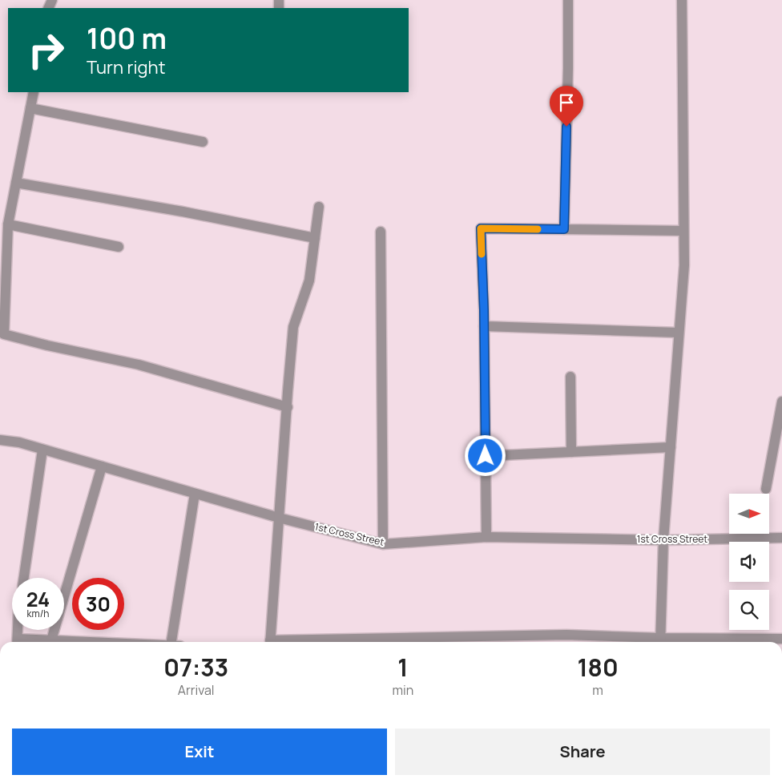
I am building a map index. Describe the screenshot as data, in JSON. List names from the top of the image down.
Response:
{
  "streets": {
    "street": ["1st Cross Street"]
  },
  "north": "right",
  "page": {
    "turn": ["100 m", "Turn right"],
    "speed": "24 km/h",
    "limit": "30",
    "eta": [
      "07:33",
      "Arrival",
      "1",
      "min",
      "180",
      "m"
    ],
    "buttons": ["Exit", "Share"]
  }
}
